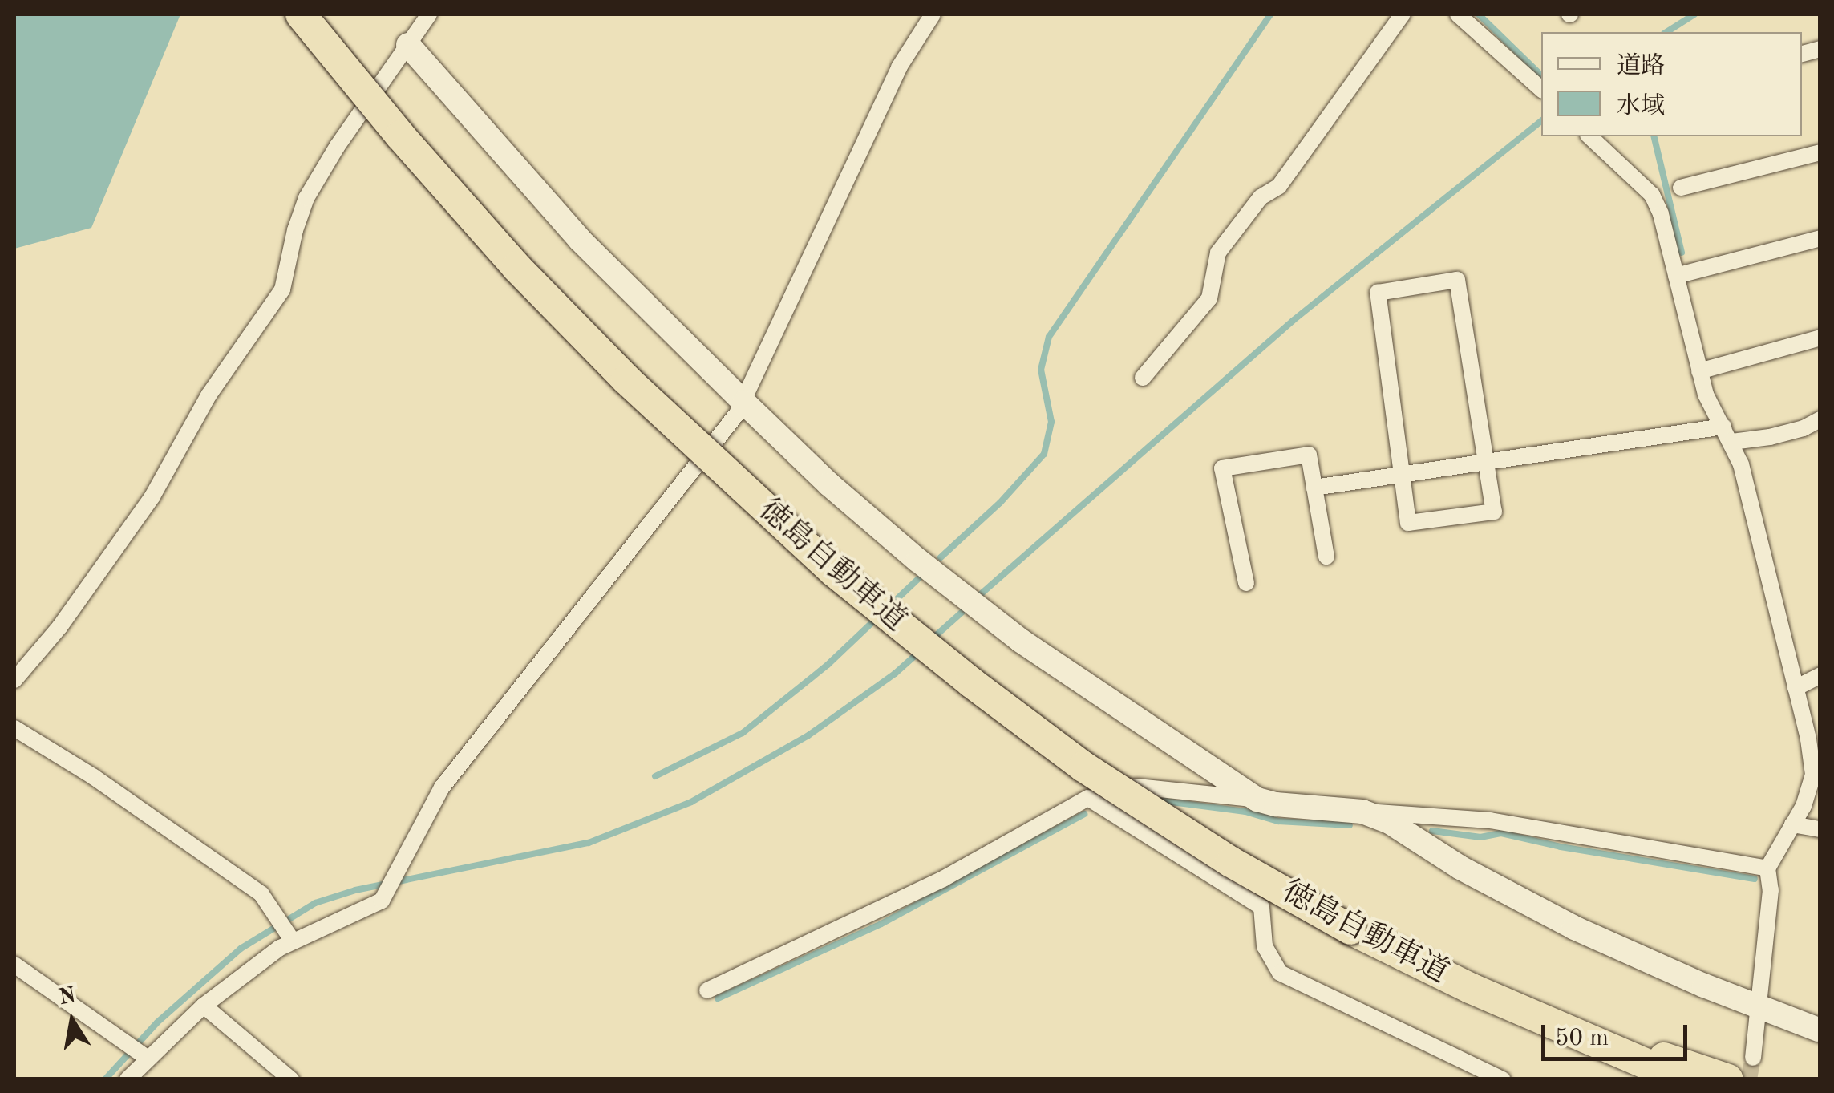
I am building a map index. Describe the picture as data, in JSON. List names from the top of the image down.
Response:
{
  "streets": {
    "highway": ["徳島自動車道"]
  },
  "legend": ["道路", "水域"],
  "scale_bar": "50 m",
  "north": "top"
}
